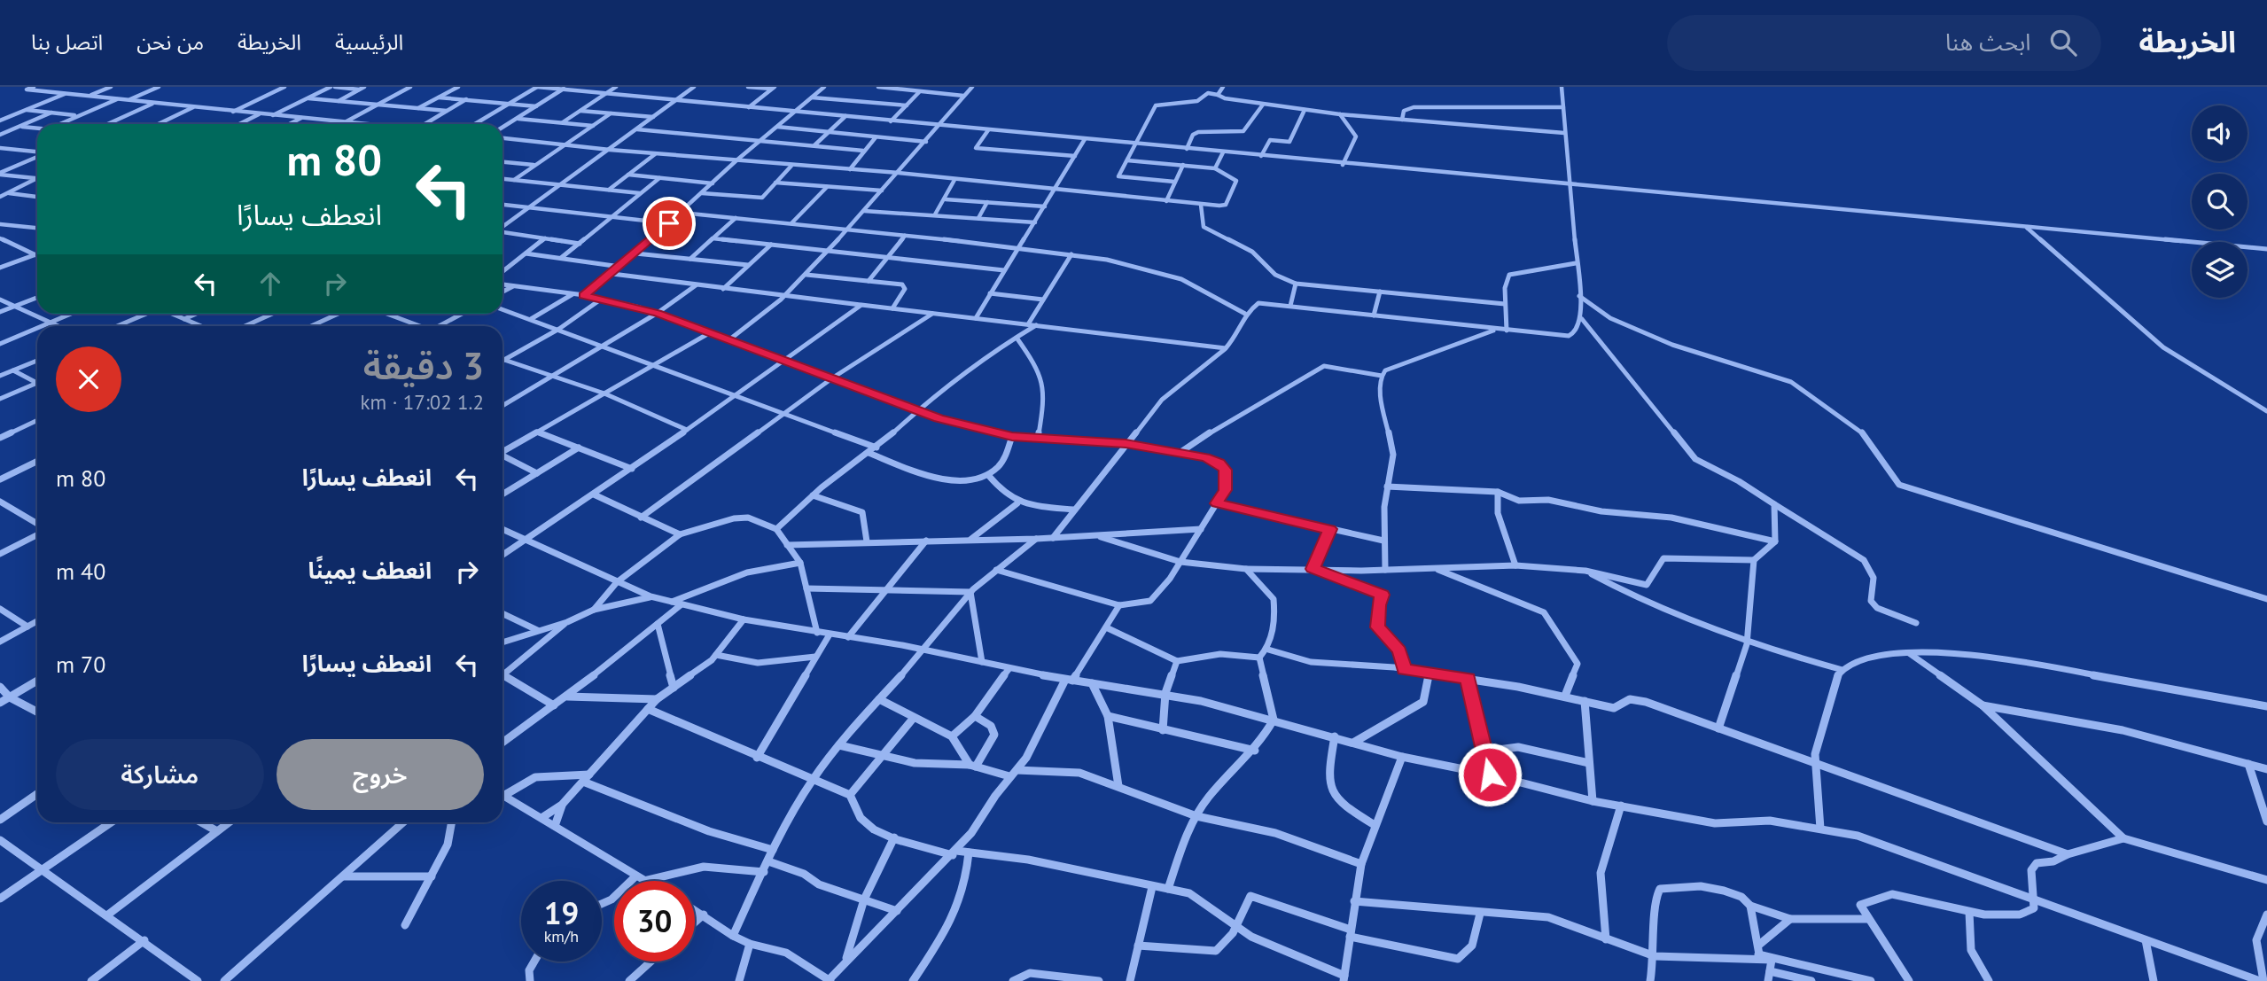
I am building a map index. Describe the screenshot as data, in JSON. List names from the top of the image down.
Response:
{
  "page": {
    "header": "الخريطة",
    "search": "ابحث هنا",
    "nav": [
      "الرئيسية",
      "الخريطة",
      "من نحن",
      "اتصل بنا"
    ],
    "turn": ["80 m", "انعطف يسارًا"],
    "heading": ["3 دقيقة", "1.2 km · 17:02"],
    "list": [
      {
        "name": "انعطف يسارًا",
        "value": "80 m"
      },
      {
        "name": "انعطف يمينًا",
        "value": "40 m"
      },
      {
        "name": "انعطف يسارًا",
        "value": "70 m"
      }
    ],
    "buttons": ["خروج", "مشاركة"],
    "speed": "19 km/h",
    "limit": "30"
  }
}
